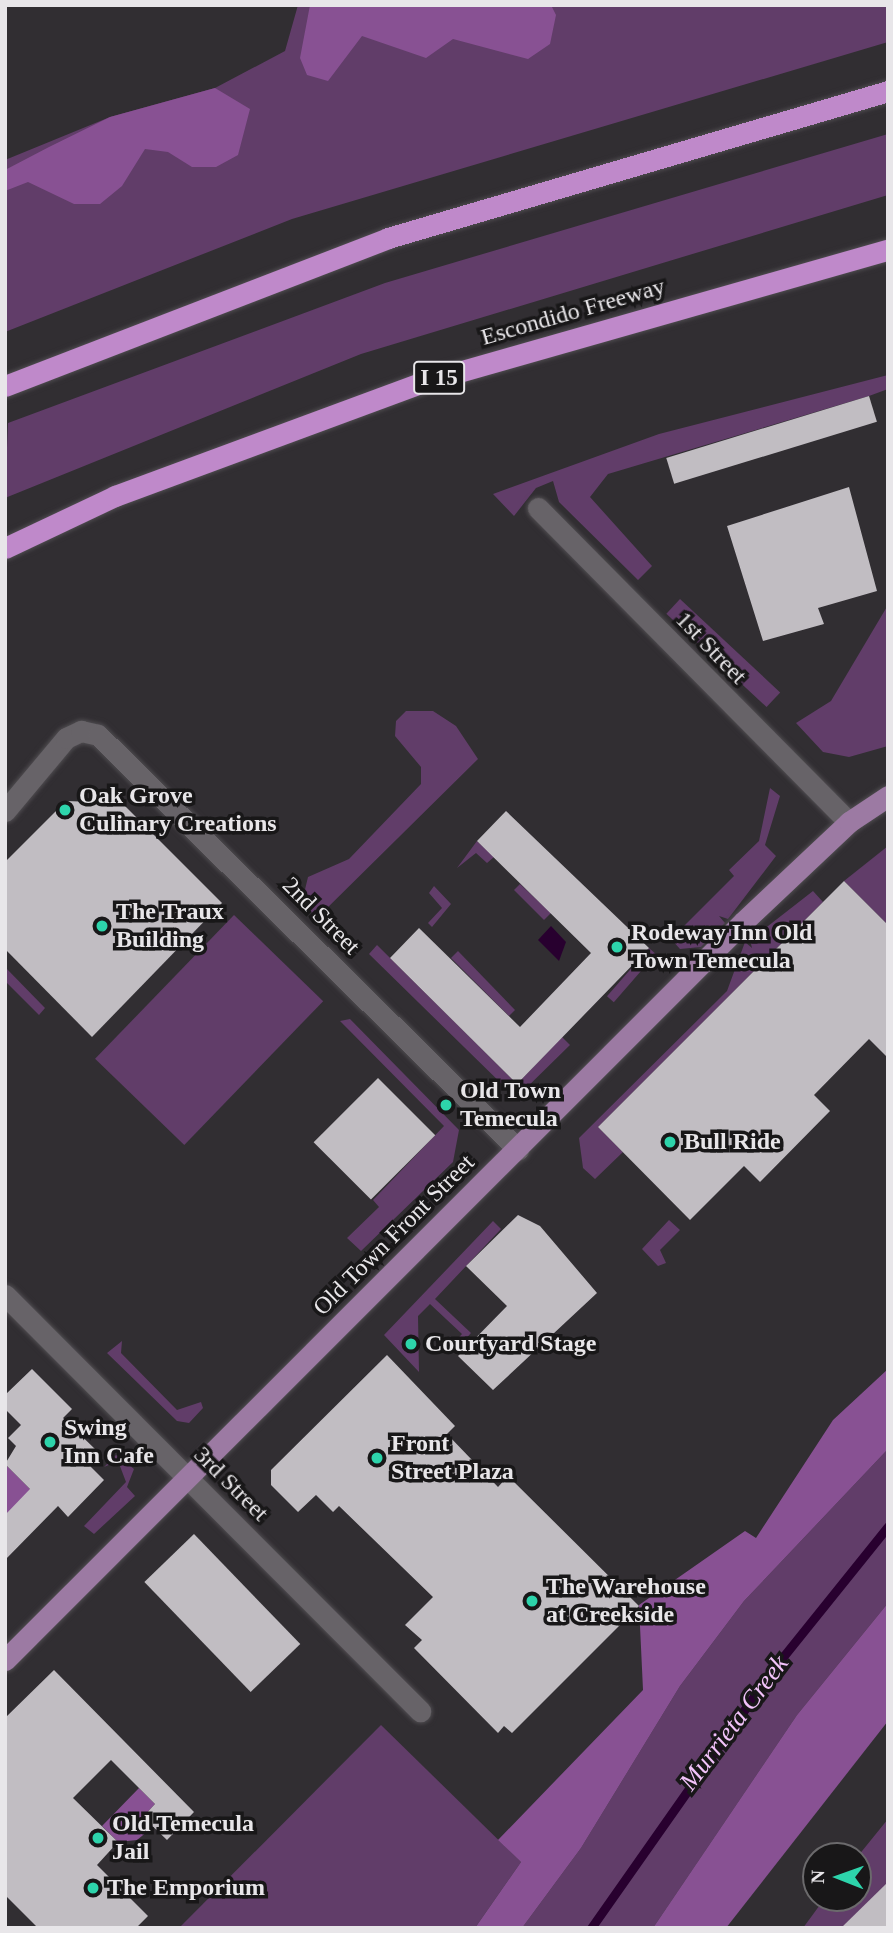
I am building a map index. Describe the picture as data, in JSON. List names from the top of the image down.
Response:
{
  "streets": {
    "highway": ["Escondido Freeway", "I 15"],
    "main road": ["Old Town Front Street"],
    "street": ["1st Street", "2nd Street", "3rd Street"]
  },
  "crossings": [
    ["1st Street", "Old Town Front Street"],
    ["2nd Street", "Old Town Front Street"],
    ["Old Town Front Street", "3rd Street"]
  ],
  "water": ["Murrieta Creek"],
  "places": [
    "Oak Grove Culinary Creations",
    "The Traux Building",
    "Rodeway Inn Old Town Temecula",
    "Old Town Temecula",
    "Bull Ride",
    "Courtyard Stage",
    "Swing Inn Cafe",
    "Front Street Plaza",
    "The Warehouse at Creekside",
    "Old Temecula Jail",
    "The Emporium"
  ],
  "north": "left"
}
